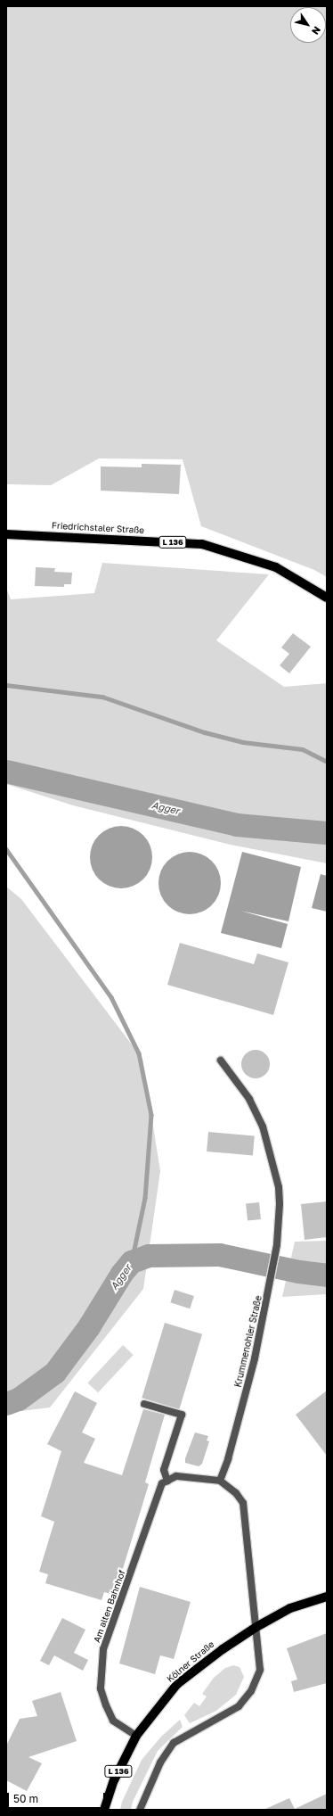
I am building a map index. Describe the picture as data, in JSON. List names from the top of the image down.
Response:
{
  "streets": {
    "main road": ["Friedrichstaler Straße", "L 136", "Kölner Straße"],
    "street": ["Krummenohler Straße", "Am alten Bahnhof"]
  },
  "crossings": [
    ["Am alten Bahnhof", "Kölner Straße"]
  ],
  "water": ["Agger"],
  "scale_bar": "50 m",
  "north": "bottom right"
}
